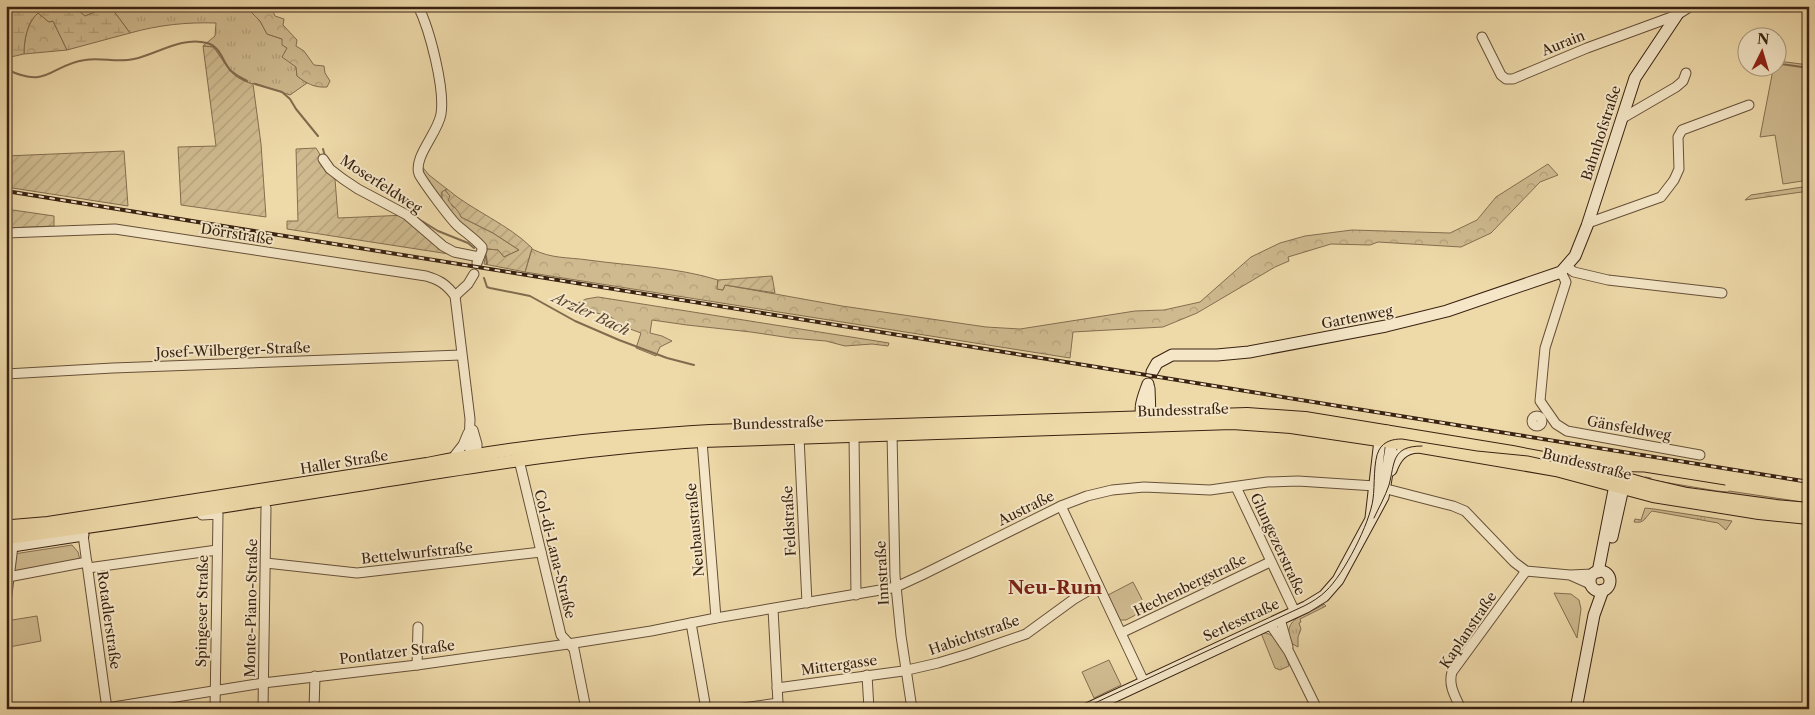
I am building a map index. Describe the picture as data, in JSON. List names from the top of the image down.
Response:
{
  "streets": {
    "main road": ["Bundesstraße", "Haller Straße"],
    "street": [
      "Aurain",
      "Bahnhofstraße",
      "Moserfeldweg",
      "Dörrstraße",
      "Gartenweg",
      "Josef-Wilberger-Straße",
      "Gänsfeldweg",
      "Austraße",
      "Feldstraße",
      "Neubaustraße",
      "Glungezerstraße",
      "Bettelwurfstraße",
      "Col-di-Lana-Straße",
      "Innstraße",
      "Hechenbergstraße",
      "Monte-Piano-Straße",
      "Spingeser Straße",
      "Rotadlerstraße",
      "Serlesstraße",
      "Kaplanstraße",
      "Habichtstraße",
      "Pontlatzer Straße",
      "Mittergasse"
    ]
  },
  "crossings": [
    ["Aurain", "Bahnhofstraße"],
    ["Bahnhofstraße", "Gartenweg"],
    ["Bahnhofstraße", "Gänsfeldweg"],
    ["Bundesstraße", "Haller Straße"],
    ["Bundesstraße", "Feldstraße"],
    ["Bundesstraße", "Neubaustraße"],
    ["Bundesstraße", "Innstraße"],
    ["Bundesstraße", "Serlesstraße"],
    ["Haller Straße", "Col-di-Lana-Straße"],
    ["Haller Straße", "Spingeser Straße"],
    ["Austraße", "Feldstraße"],
    ["Austraße", "Neubaustraße"],
    ["Austraße", "Glungezerstraße"],
    ["Austraße", "Innstraße"],
    ["Austraße", "Serlesstraße"],
    ["Austraße", "Pontlatzer Straße"],
    ["Glungezerstraße", "Hechenbergstraße"],
    ["Glungezerstraße", "Serlesstraße"],
    ["Bettelwurfstraße", "Col-di-Lana-Straße"],
    ["Bettelwurfstraße", "Monte-Piano-Straße"],
    ["Col-di-Lana-Straße", "Pontlatzer Straße"],
    ["Innstraße", "Habichtstraße"],
    ["Innstraße", "Mittergasse"],
    ["Monte-Piano-Straße", "Pontlatzer Straße"],
    ["Spingeser Straße", "Pontlatzer Straße"],
    ["Rotadlerstraße", "Pontlatzer Straße"],
    ["Habichtstraße", "Mittergasse"]
  ],
  "districts": ["Neu-Rum"],
  "water": ["Arzler Bach"],
  "north": "top"
}
